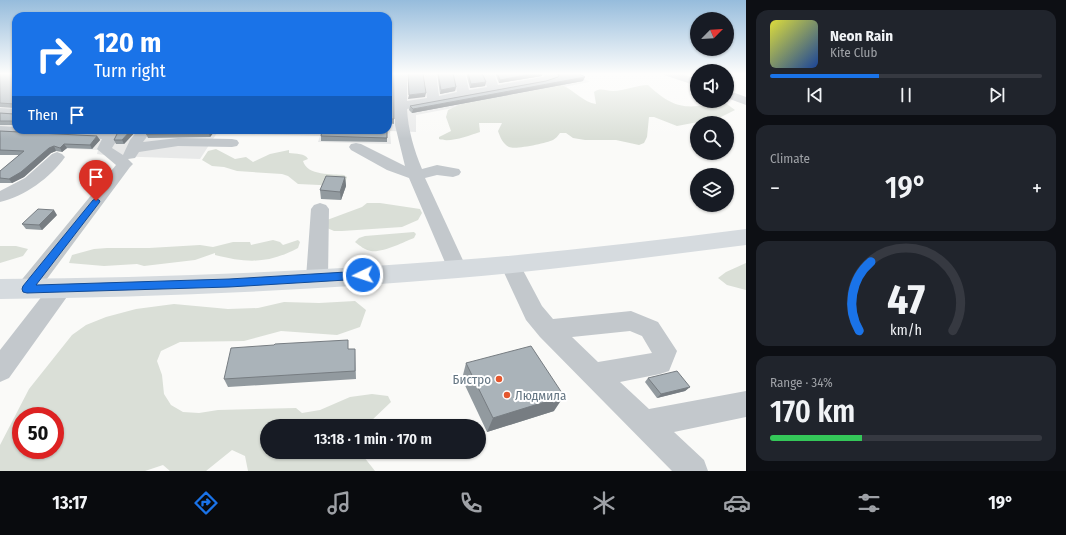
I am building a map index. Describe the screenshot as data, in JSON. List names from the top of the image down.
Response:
{
  "places": ["Бистро", "Людмила"],
  "north": "top right",
  "page": {
    "turn": ["120 m", "Turn right"],
    "song": ["Neon Rain", "Kite Club"],
    "then": "Then",
    "tile": [
      "Climate",
      ["Range · 34%", "170 km"]
    ],
    "heat": ["−", "19°", "+"],
    "limit": "50",
    "trip": "13:18 · 1 min · 170 m",
    "tabs": ["13:17", "19°"],
    "gauge": ["47", "km/h"]
  }
}
